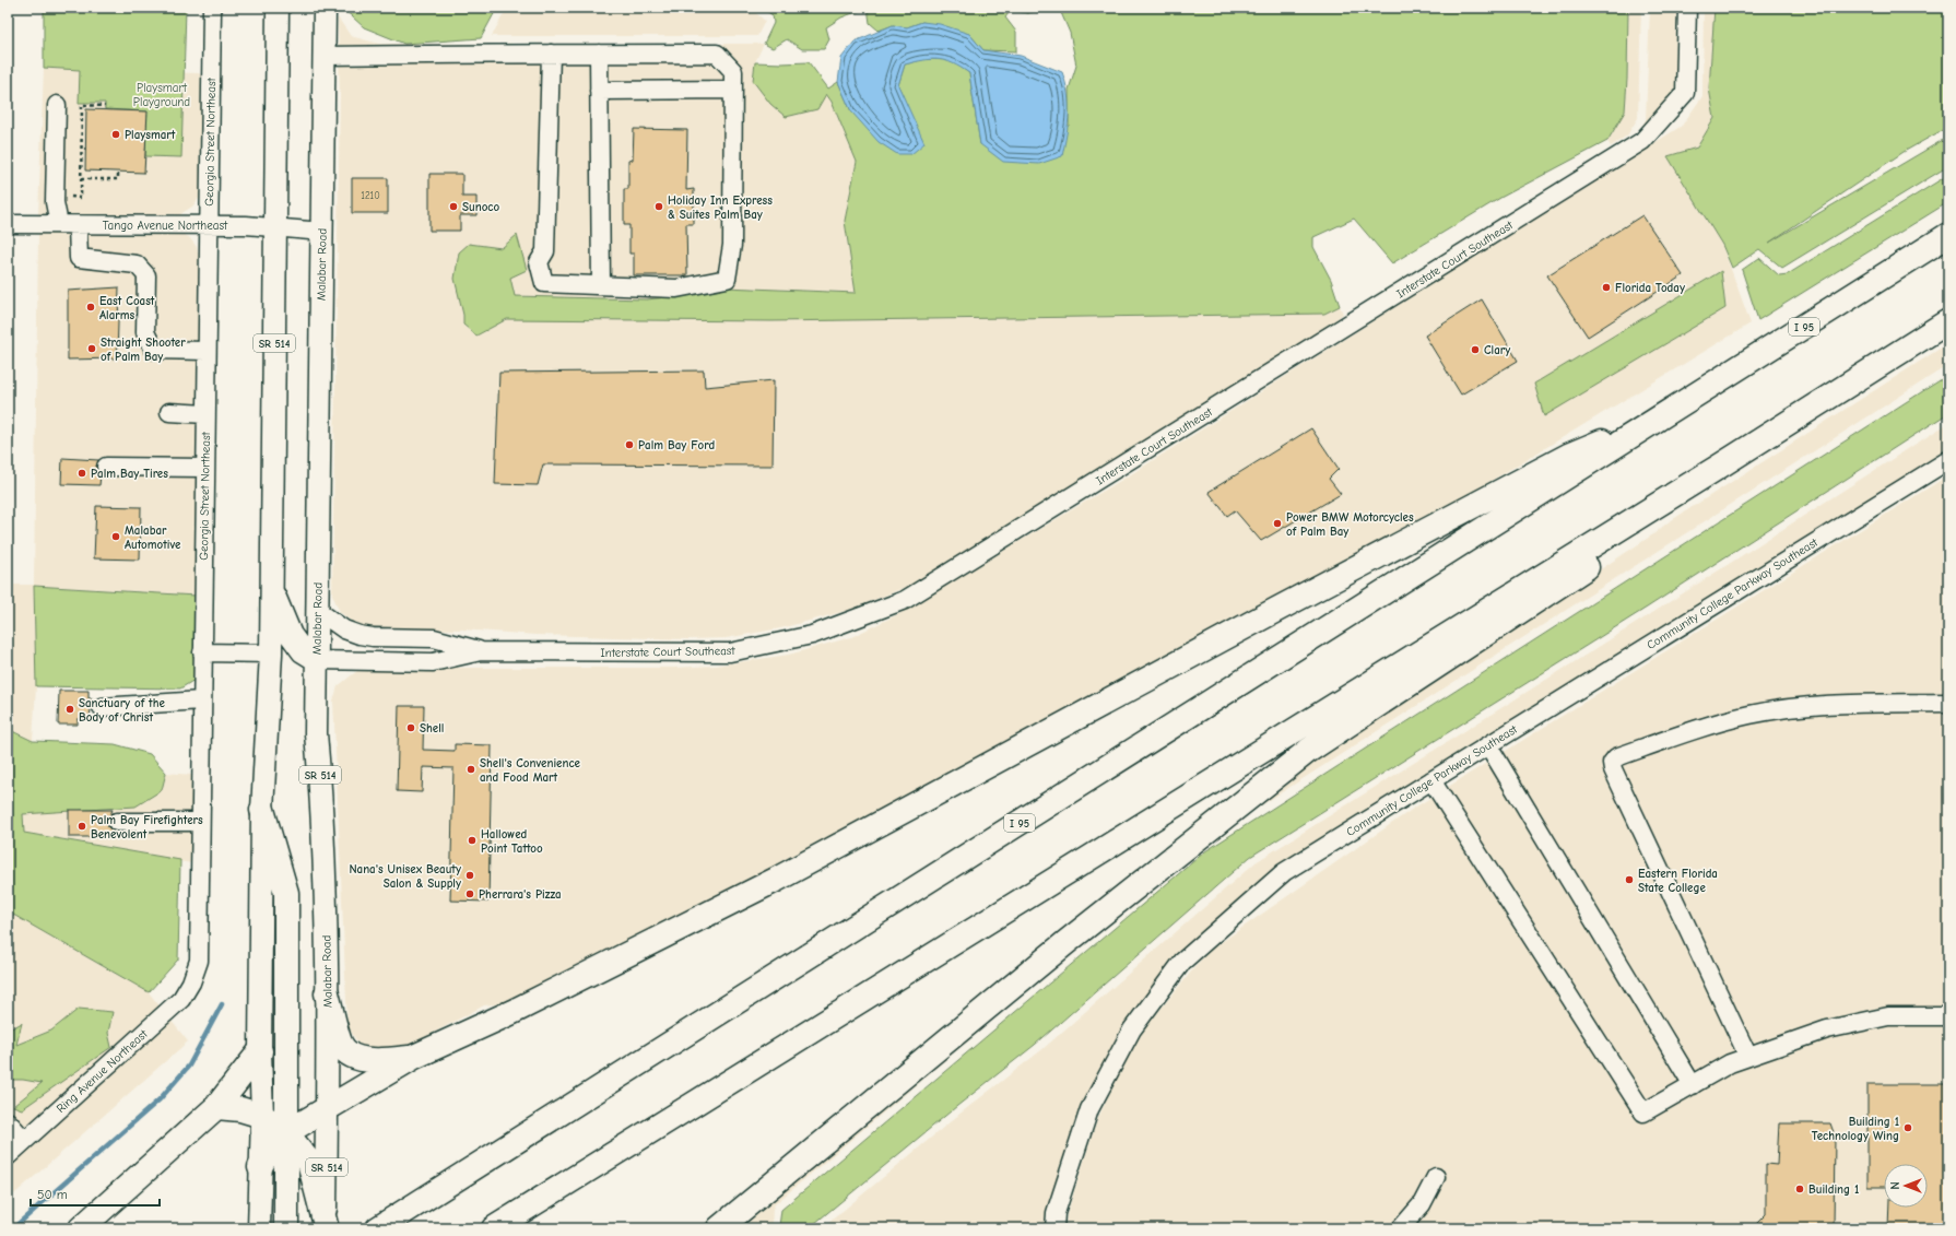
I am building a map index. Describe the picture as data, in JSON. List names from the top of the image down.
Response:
{
  "streets": {
    "highway": ["I 95"],
    "main road": ["Malabar Road", "SR 514"],
    "street": [
      "Georgia Street Northeast",
      "Tango Avenue Northeast",
      "Interstate Court Southeast",
      "Community College Parkway Southeast",
      "Ring Avenue Northeast"
    ]
  },
  "crossings": [
    ["Georgia Street Northeast", "Tango Avenue Northeast"],
    ["Georgia Street Northeast", "Ring Avenue Northeast"],
    ["Tango Avenue Northeast", "Malabar Road"],
    ["Tango Avenue Northeast", "SR 514"],
    ["Interstate Court Southeast", "Malabar Road"]
  ],
  "parks": ["Playsmart Playground"],
  "places": [
    "Playsmart",
    "Sunoco",
    "Holiday Inn Express & Suites Palm Bay",
    "Florida Today",
    "East Coast Alarms",
    "Straight Shooter of Palm Bay",
    "Clary",
    "Palm Bay Ford",
    "Palm Bay Tires",
    "Power BMW Motorcycles of Palm Bay",
    "Malabar Automotive",
    "Sanctuary of the Body of Christ",
    "Shell",
    "Shell's Convenience and Food Mart",
    "Palm Bay Firefighters Benevolent",
    "Hallowed Point Tattoo",
    "Nana's Unisex Beauty Salon & Supply",
    "Eastern Florida State College",
    "Pherrara's Pizza",
    "Building 1 Technology Wing",
    "Building 1"
  ],
  "house_numbers": ["1210"],
  "scale_bar": "50 m",
  "north": "left"
}
